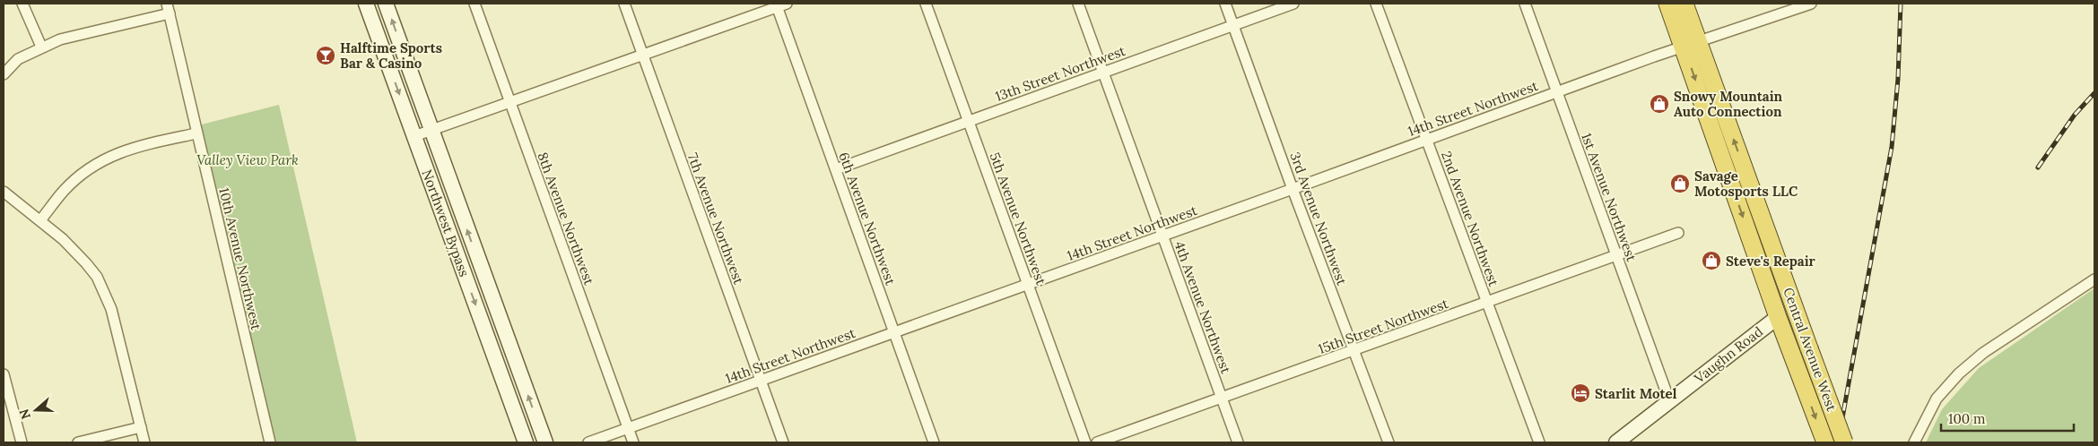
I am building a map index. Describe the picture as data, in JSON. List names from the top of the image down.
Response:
{
  "streets": {
    "highway": ["Central Avenue West"],
    "main road": ["Northwest Bypass", "Vaughn Road"],
    "street": [
      "13th Street Northwest",
      "14th Street Northwest",
      "1st Avenue Northwest",
      "8th Avenue Northwest",
      "7th Avenue Northwest",
      "6th Avenue Northwest",
      "5th Avenue Northwest",
      "3rd Avenue Northwest",
      "2nd Avenue Northwest",
      "10th Avenue Northwest",
      "4th Avenue Northwest",
      "15th Street Northwest"
    ]
  },
  "crossings": [
    ["13th Street Northwest", "6th Avenue Northwest"],
    ["13th Street Northwest", "5th Avenue Northwest"],
    ["13th Street Northwest", "3rd Avenue Northwest"],
    ["13th Street Northwest", "4th Avenue Northwest"],
    ["14th Street Northwest", "1st Avenue Northwest"],
    ["14th Street Northwest", "8th Avenue Northwest"],
    ["14th Street Northwest", "7th Avenue Northwest"],
    ["14th Street Northwest", "6th Avenue Northwest"],
    ["14th Street Northwest", "5th Avenue Northwest"],
    ["14th Street Northwest", "3rd Avenue Northwest"],
    ["14th Street Northwest", "2nd Avenue Northwest"],
    ["14th Street Northwest", "4th Avenue Northwest"],
    ["14th Street Northwest", "Central Avenue West"],
    ["1st Avenue Northwest", "15th Street Northwest"],
    ["1st Avenue Northwest", "Vaughn Road"],
    ["3rd Avenue Northwest", "15th Street Northwest"],
    ["2nd Avenue Northwest", "15th Street Northwest"],
    ["4th Avenue Northwest", "15th Street Northwest"],
    ["Central Avenue West", "Vaughn Road"]
  ],
  "parks": ["Valley View Park"],
  "places": {
    "bar": ["Halftime Sports Bar & Casino"],
    "shop": ["Snowy Mountain Auto Connection", "Savage Motosports LLC", "Steve's Repair"],
    "hotel": ["Starlit Motel"]
  },
  "scale_bar": "100 m",
  "north": "left"
}
